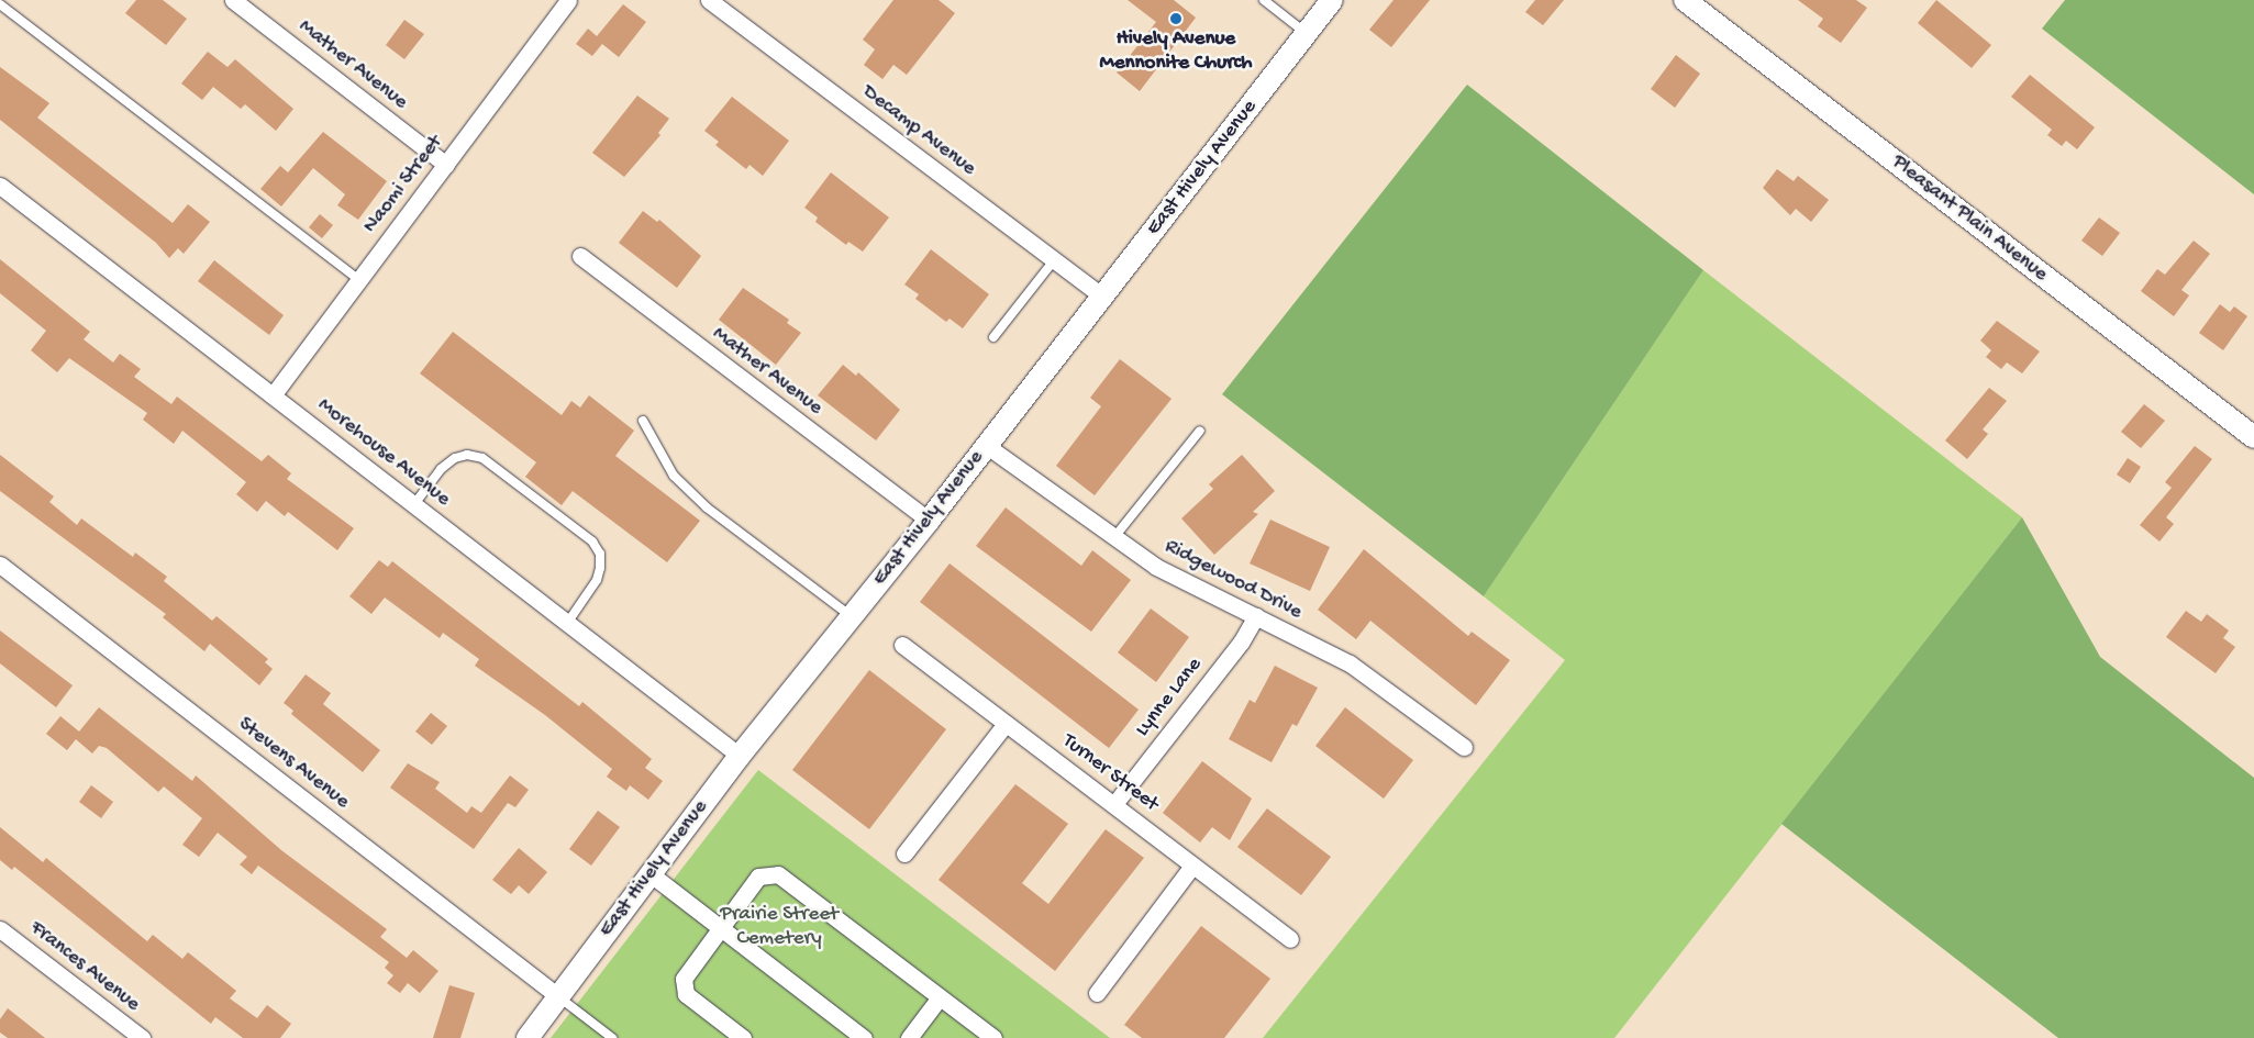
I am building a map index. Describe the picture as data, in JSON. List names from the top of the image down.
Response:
{
  "streets": {
    "street": [
      "Mather Avenue",
      "Decamp Avenue",
      "East Hively Avenue",
      "Naomi Street",
      "Pleasant Plain Avenue",
      "Morehouse Avenue",
      "Ridgewood Drive",
      "Lynne Lane",
      "Stevens Avenue",
      "Turner Street",
      "Frances Avenue"
    ]
  },
  "crossings": [
    ["Mather Avenue", "East Hively Avenue"],
    ["Mather Avenue", "Naomi Street"],
    ["Decamp Avenue", "East Hively Avenue"],
    ["East Hively Avenue", "Morehouse Avenue"],
    ["East Hively Avenue", "Ridgewood Drive"],
    ["East Hively Avenue", "Stevens Avenue"],
    ["Naomi Street", "Morehouse Avenue"],
    ["Ridgewood Drive", "Lynne Lane"],
    ["Lynne Lane", "Turner Street"]
  ],
  "parks": ["Prairie Street Cemetery"],
  "places": ["Hively Avenue Mennonite Church"]
}
